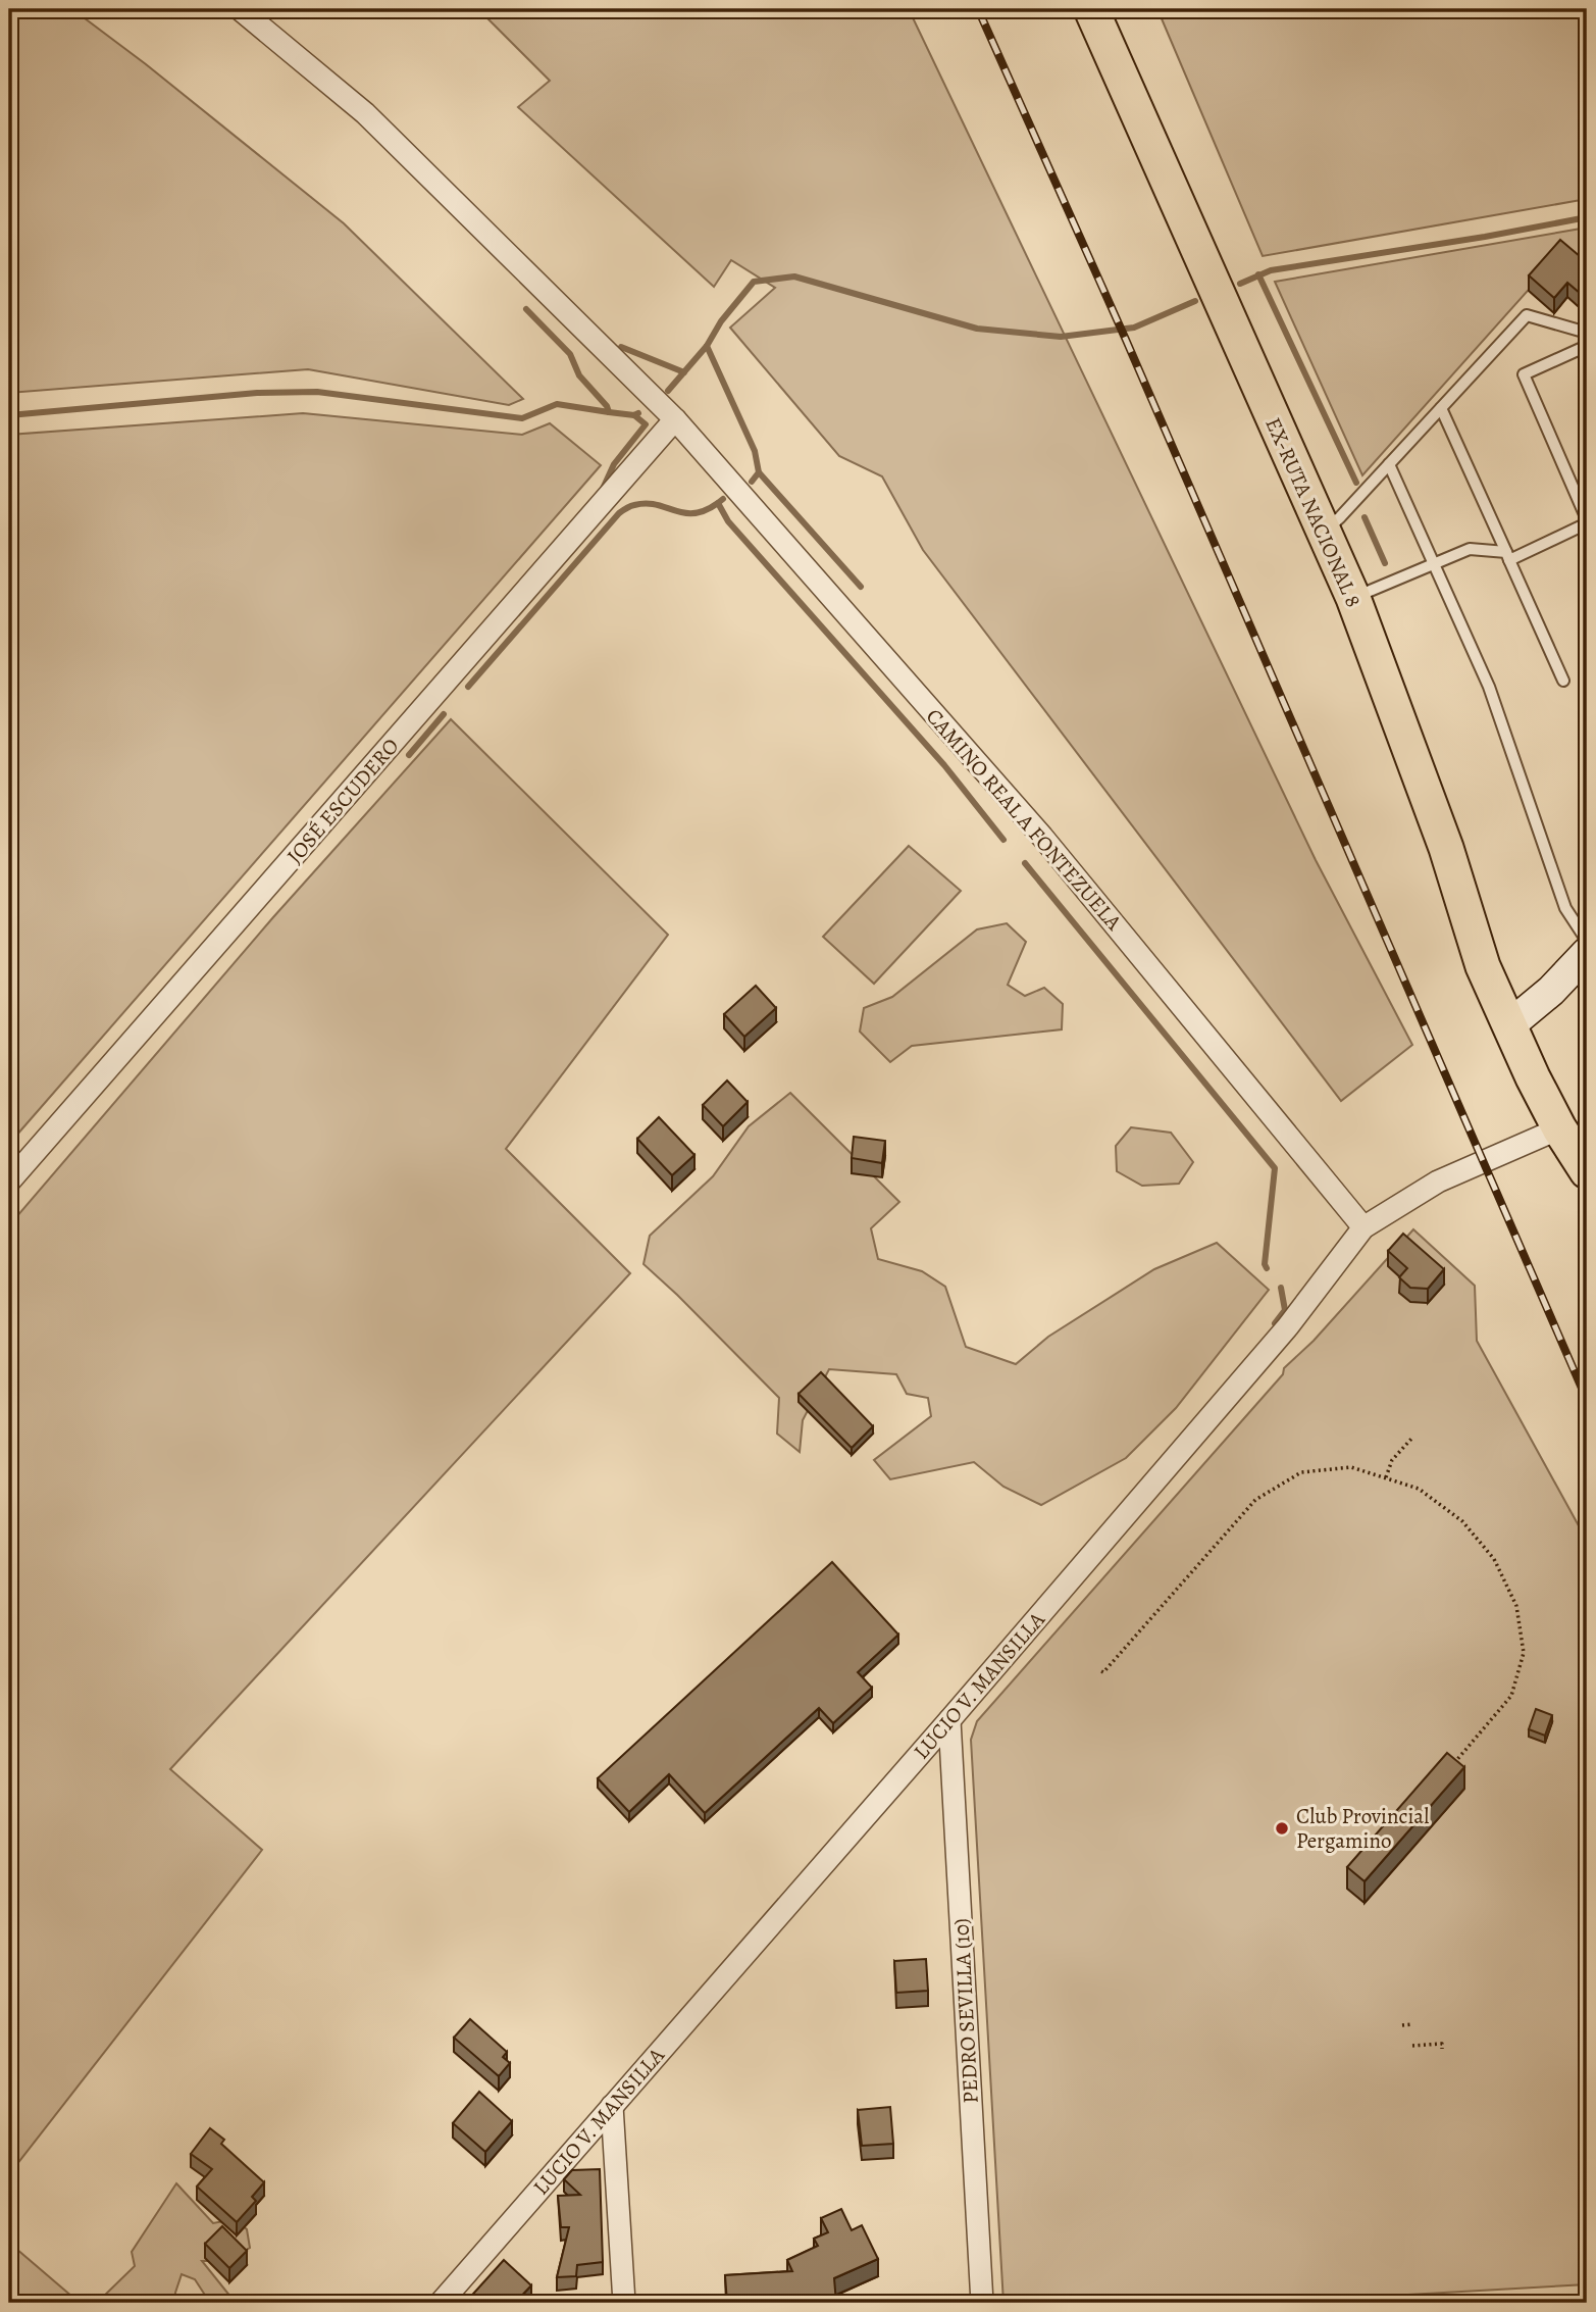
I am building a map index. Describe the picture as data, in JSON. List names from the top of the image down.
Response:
{
  "streets": {
    "main road": ["EX-RUTA NACIONAL 8"],
    "street": [
      "JOSÉ ESCUDERO",
      "CAMINO REAL A FONTEZUELA",
      "LUCIO V. MANSILLA",
      "PEDRO SEVILLA (10)"
    ]
  },
  "crossings": [
    ["EX-RUTA NACIONAL 8", "LUCIO V. MANSILLA"],
    ["JOSÉ ESCUDERO", "CAMINO REAL A FONTEZUELA"],
    ["CAMINO REAL A FONTEZUELA", "LUCIO V. MANSILLA"],
    ["LUCIO V. MANSILLA", "PEDRO SEVILLA (10)"]
  ],
  "places": ["Club Provincial Pergamino"]
}
